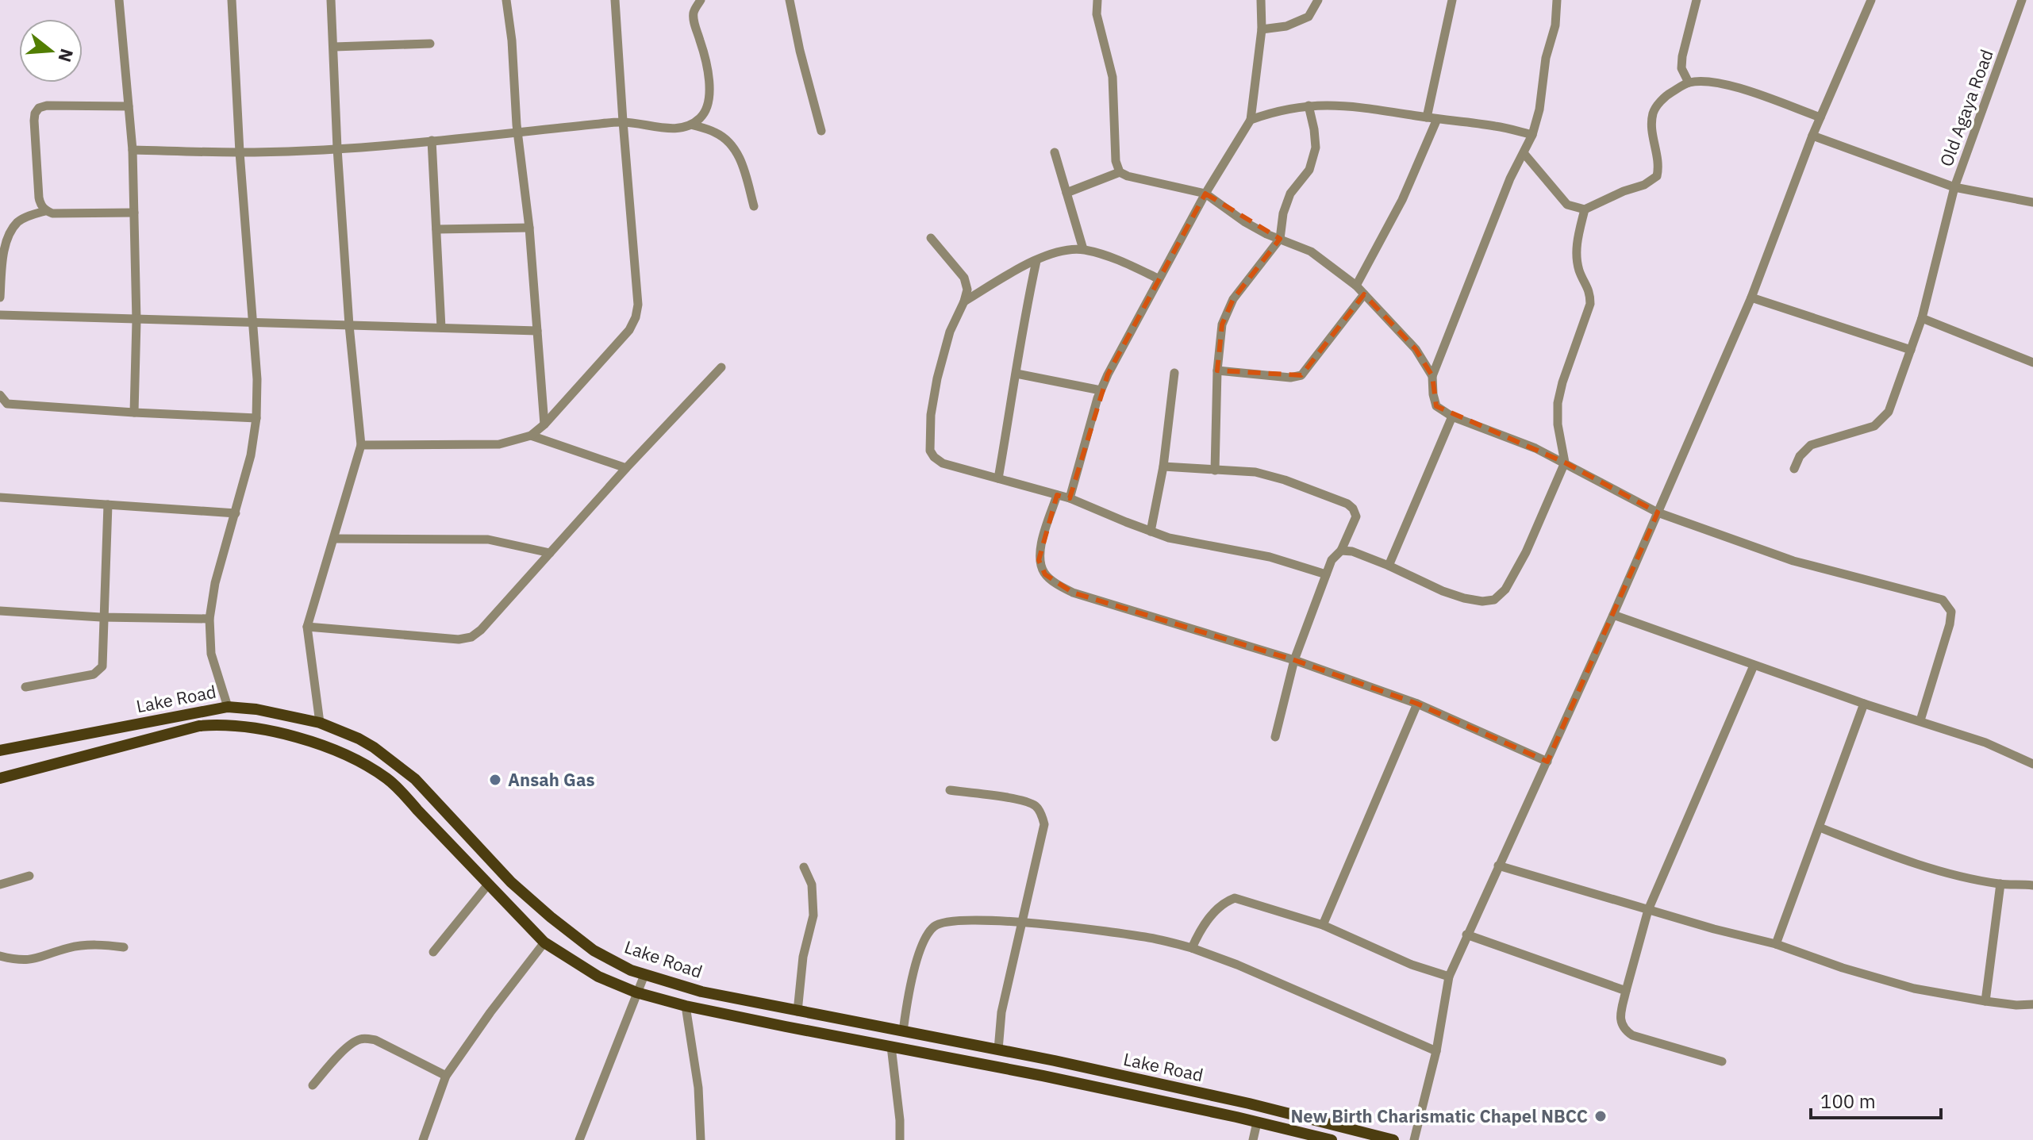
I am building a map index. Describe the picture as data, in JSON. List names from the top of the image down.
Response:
{
  "streets": {
    "main road": ["Lake Road"],
    "street": ["Old Agaya Road"]
  },
  "places": ["Ansah Gas", "New Birth Charismatic Chapel NBCC"],
  "scale_bar": "100 m",
  "north": "right"
}
